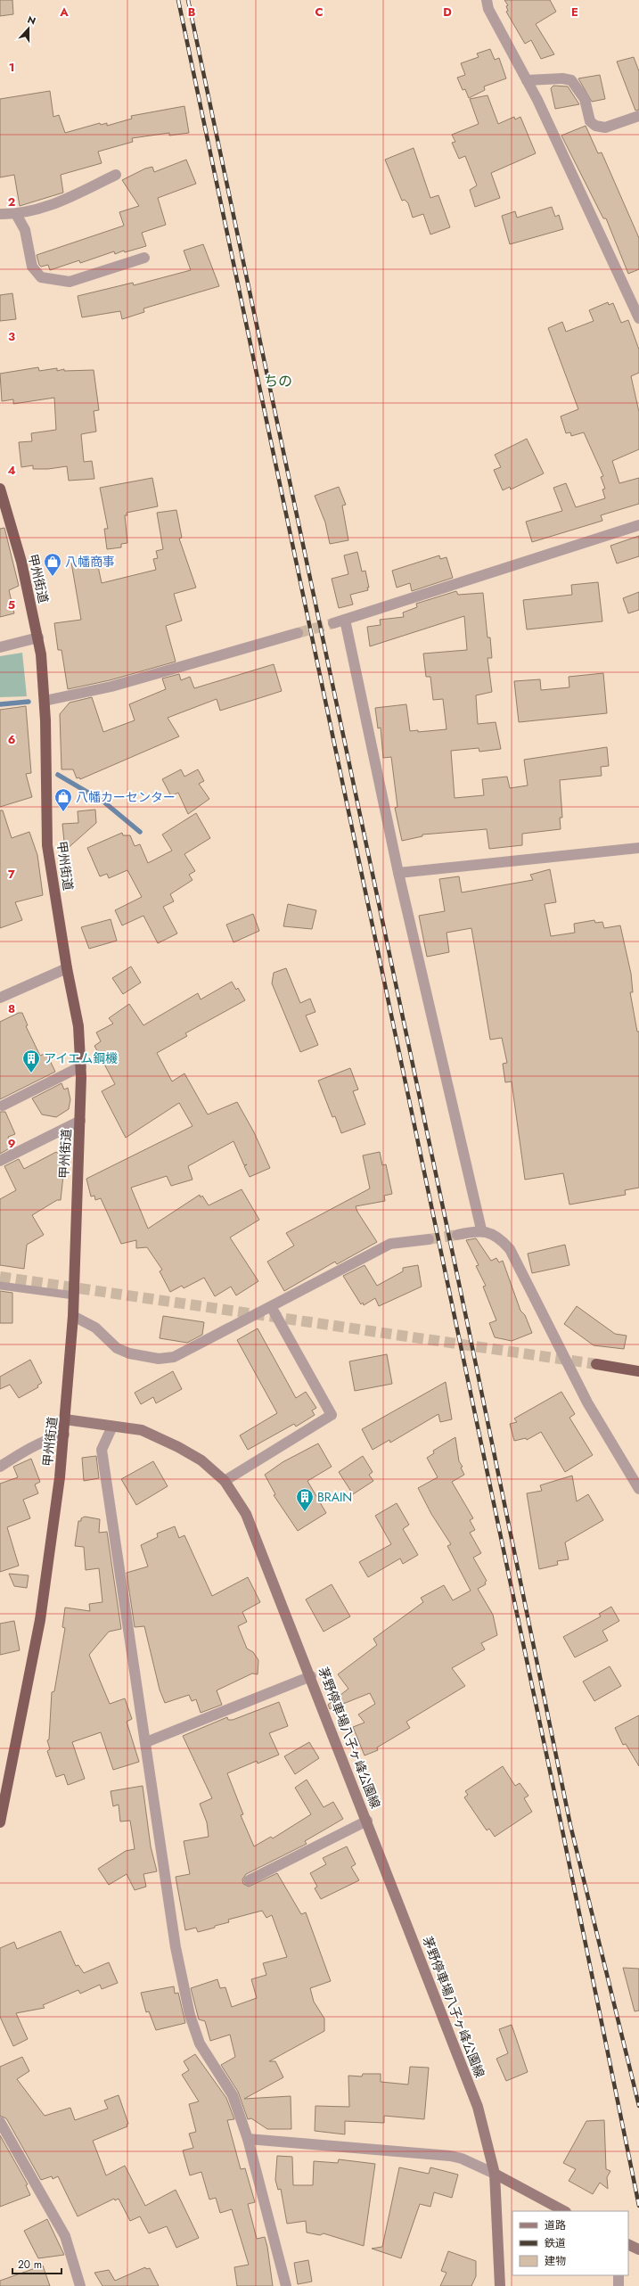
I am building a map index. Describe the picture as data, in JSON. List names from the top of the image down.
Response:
{
  "streets": {
    "highway": ["甲州街道"],
    "main road": ["茅野停車場八子ヶ峰公園線"]
  },
  "crossings": [
    ["甲州街道", "茅野停車場八子ヶ峰公園線"]
  ],
  "districts": ["ちの"],
  "places": {
    "shop": ["八幡商事", "八幡カーセンター"],
    "building": ["アイエム鋼機", "BRAIN"]
  },
  "legend": ["道路", "鉄道", "建物"],
  "scale_bar": "20 m",
  "north": "top",
  "grid": {
    "columns": [
      "A",
      "B",
      "C",
      "D",
      "E"
    ],
    "rows": [
      "1",
      "2",
      "3",
      "4",
      "5",
      "6",
      "7",
      "8",
      "9"
    ]
  }
}
